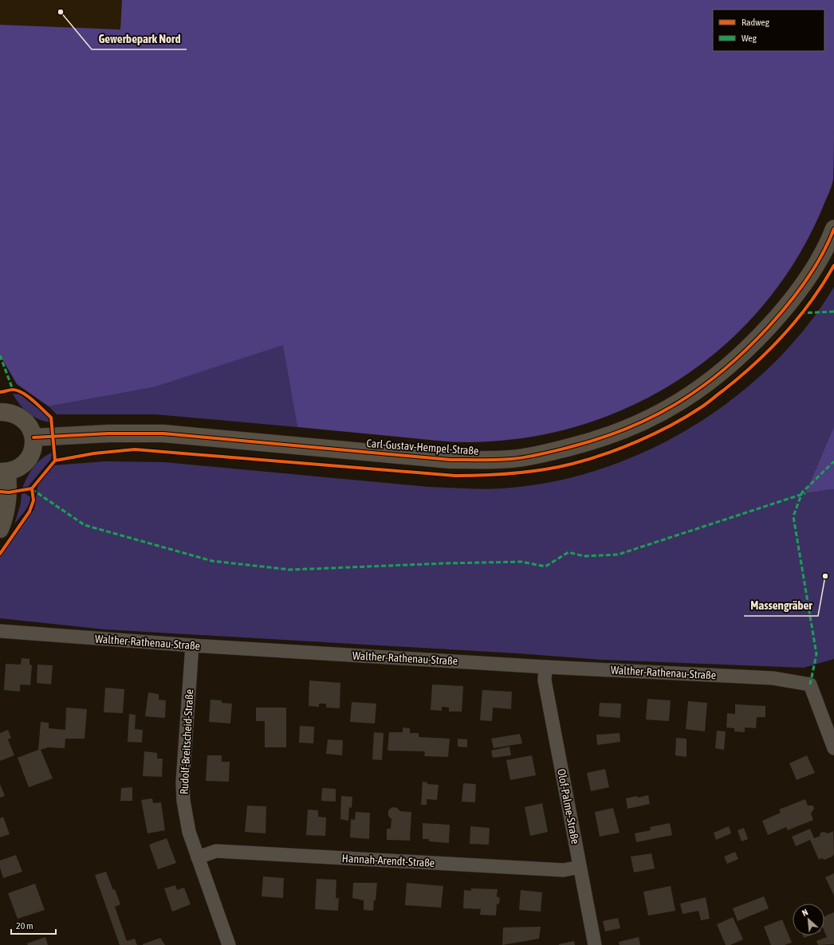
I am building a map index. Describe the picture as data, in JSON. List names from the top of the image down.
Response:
{
  "streets": {
    "street": [
      "Carl-Gustav-Hempel-Straße",
      "Walther-Rathenau-Straße",
      "Rudolf-Breitscheid-Straße",
      "Olof-Palme-Straße",
      "Hannah-Arendt-Straße"
    ]
  },
  "crossings": [
    ["Walther-Rathenau-Straße", "Rudolf-Breitscheid-Straße"],
    ["Walther-Rathenau-Straße", "Olof-Palme-Straße"],
    ["Rudolf-Breitscheid-Straße", "Hannah-Arendt-Straße"],
    ["Olof-Palme-Straße", "Hannah-Arendt-Straße"]
  ],
  "places": ["Gewerbepark Nord", "Massengräber"],
  "legend": ["Radweg", "Weg"],
  "scale_bar": "20 m",
  "north": "top left"
}
